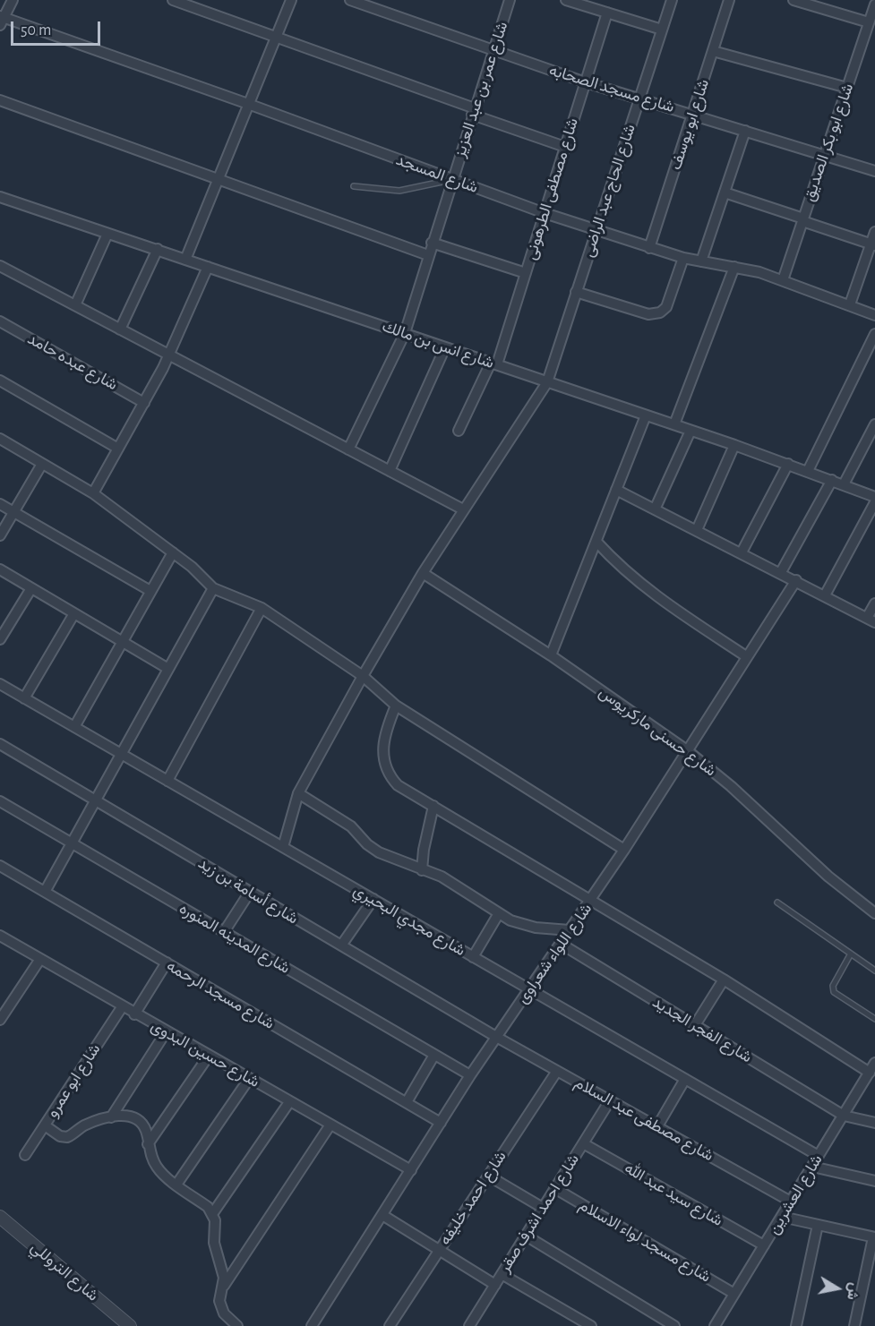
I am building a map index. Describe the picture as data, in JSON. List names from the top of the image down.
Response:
{
  "streets": {
    "street": [
      "شارع مسجد الصحابه",
      "شارع عمر بن عبد العزيز",
      "شارع ابو يوسف",
      "شارع ابو بكر الصديق",
      "شارع المسجد",
      "شارع مصطفى الطرهونى",
      "شارع الحاج عبد الراضى",
      "شارع انس بن مالك",
      "شارع عبده حامد",
      "شارع حسنى ماركريوس",
      "شارع أسامة بن زيد",
      "شارع مجدي البحيري",
      "شارع المدينه المنوره",
      "شارع اللواء شعراوى",
      "شارع مسجد الرحمه",
      "شارع الفجر الجديد",
      "شارع حسين البدوى",
      "شارع ابو عمرو",
      "شارع مصطفى عبد السلام",
      "شارع سيد عبد الله",
      "شارع العشرين",
      "شارع احمد خليفه",
      "شارع احمد اشرف صقر",
      "شارع مسجد لواء الاسلام",
      "شارع التروللي"
    ]
  },
  "crossings": [
    ["شارع مسجد الصحابه", "شارع عمر بن عبد العزيز"],
    ["شارع مسجد الصحابه", "شارع ابو يوسف"],
    ["شارع مسجد الصحابه", "شارع ابو بكر الصديق"],
    ["شارع مسجد الصحابه", "شارع مصطفى الطرهونى"],
    ["شارع مسجد الصحابه", "شارع الحاج عبد الراضى"],
    ["شارع عمر بن عبد العزيز", "شارع المسجد"],
    ["شارع عمر بن عبد العزيز", "شارع انس بن مالك"],
    ["شارع ابو يوسف", "شارع المسجد"],
    ["شارع ابو بكر الصديق", "شارع المسجد"],
    ["شارع المسجد", "شارع مصطفى الطرهونى"],
    ["شارع المسجد", "شارع الحاج عبد الراضى"],
    ["شارع مصطفى الطرهونى", "شارع انس بن مالك"],
    ["شارع الحاج عبد الراضى", "شارع انس بن مالك"],
    ["شارع الحاج عبد الراضى", "شارع حسنى ماركريوس"],
    ["شارع الحاج عبد الراضى", "شارع مجدي البحيري"],
    ["شارع حسنى ماركريوس", "شارع اللواء شعراوى"],
    ["شارع أسامة بن زيد", "شارع اللواء شعراوى"],
    ["شارع أسامة بن زيد", "شارع مصطفى عبد السلام"],
    ["شارع مجدي البحيري", "شارع اللواء شعراوى"],
    ["شارع مجدي البحيري", "شارع العشرين"],
    ["شارع المدينه المنوره", "شارع اللواء شعراوى"],
    ["شارع اللواء شعراوى", "شارع مسجد الرحمه"],
    ["شارع اللواء شعراوى", "شارع الفجر الجديد"],
    ["شارع اللواء شعراوى", "شارع حسين البدوى"],
    ["شارع اللواء شعراوى", "شارع مصطفى عبد السلام"],
    ["شارع الفجر الجديد", "شارع العشرين"],
    ["شارع حسين البدوى", "شارع ابو عمرو"],
    ["شارع مصطفى عبد السلام", "شارع العشرين"],
    ["شارع مصطفى عبد السلام", "شارع احمد خليفه"],
    ["شارع مصطفى عبد السلام", "شارع احمد اشرف صقر"],
    ["شارع سيد عبد الله", "شارع العشرين"],
    ["شارع سيد عبد الله", "شارع احمد اشرف صقر"],
    ["شارع العشرين", "شارع مسجد لواء الاسلام"],
    ["شارع احمد اشرف صقر", "شارع مسجد لواء الاسلام"]
  ],
  "scale_bar": "50 m",
  "north": "right"
}
